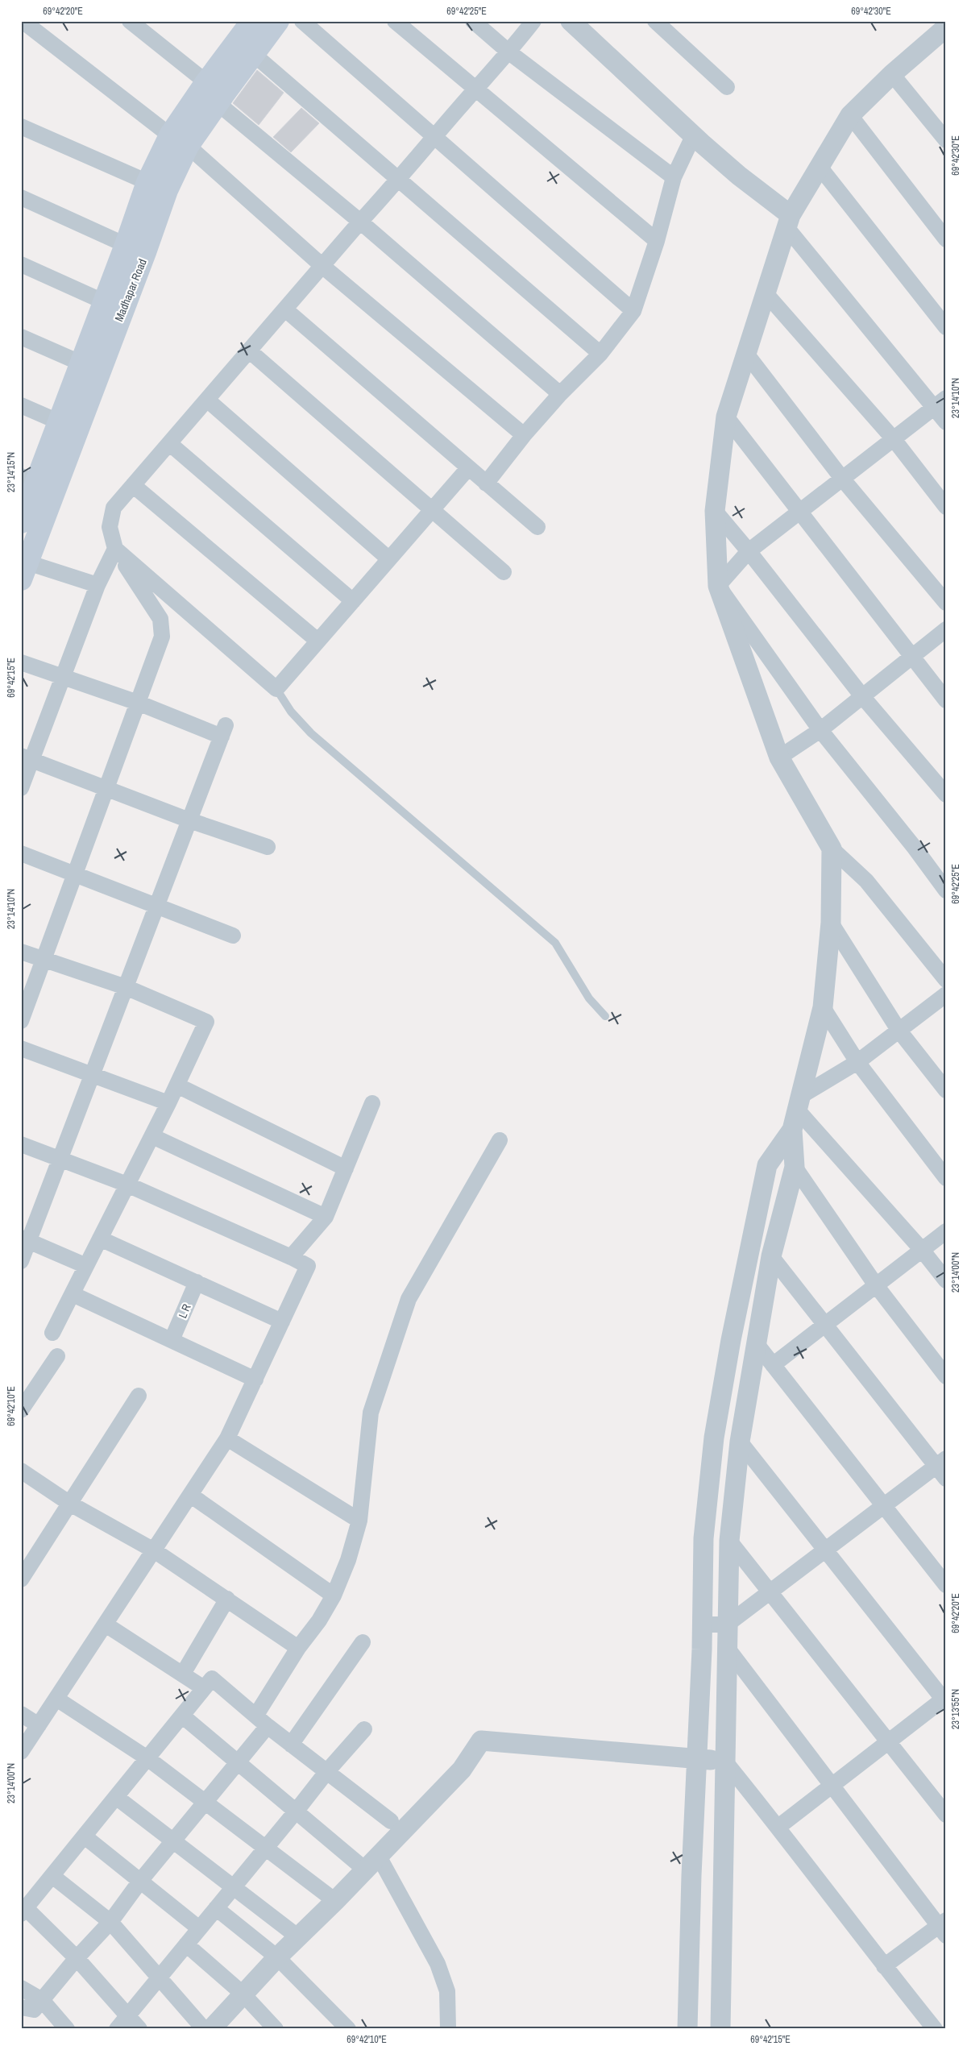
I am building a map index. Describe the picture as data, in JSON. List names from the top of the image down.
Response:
{
  "streets": {
    "main road": ["Madhapar Road"],
    "street": ["L R"]
  },
  "coordinates": [
    "69°42'20\"E",
    "69°42'25\"E",
    "69°42'30\"E",
    "23°14'10\"N",
    "23°14'15\"N",
    "69°42'15\"E",
    "23°14'00\"N",
    "69°42'10\"E",
    "23°13'55\"N"
  ]
}
